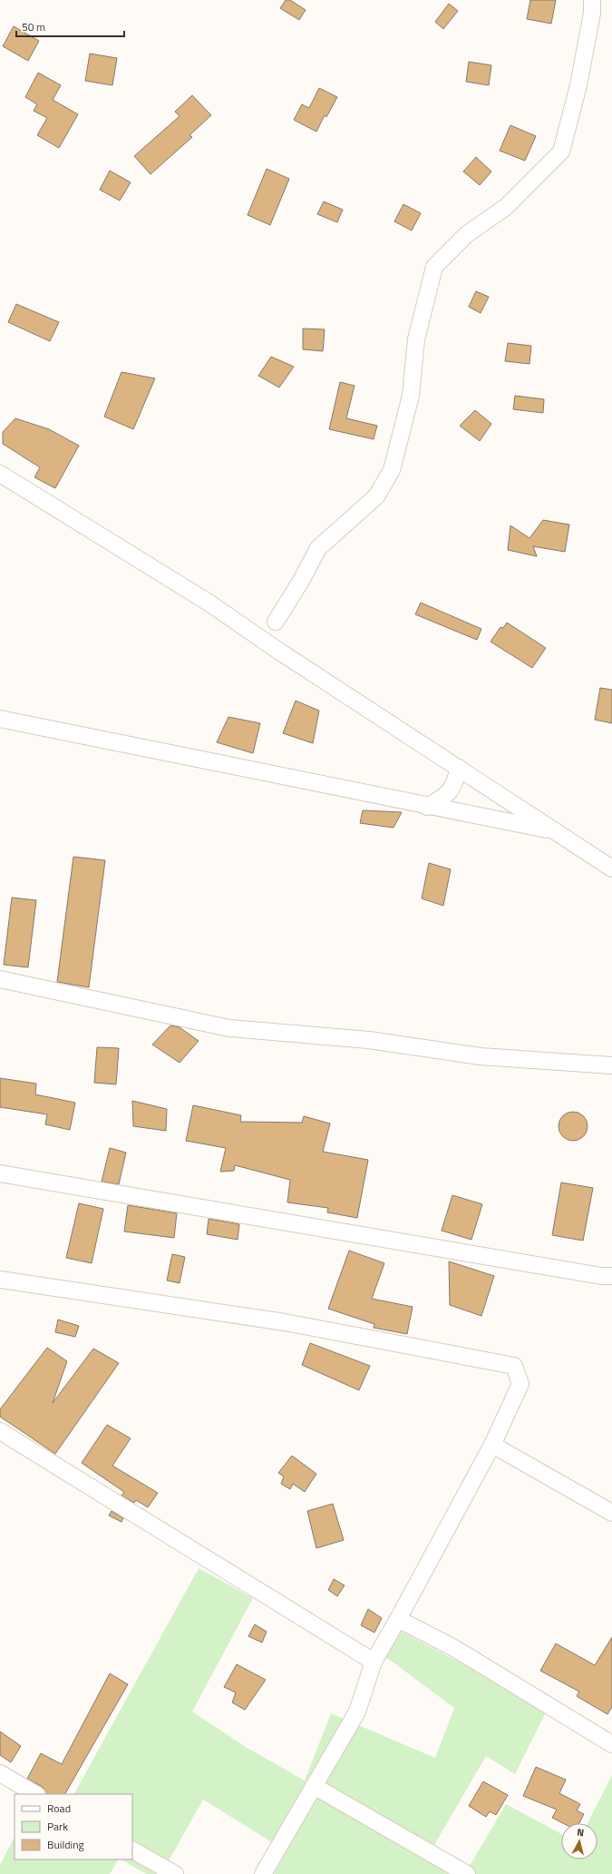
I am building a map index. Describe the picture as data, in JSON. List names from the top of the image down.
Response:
{
  "legend": ["Road", "Park", "Building"],
  "scale_bar": "50 m",
  "north": "top"
}
